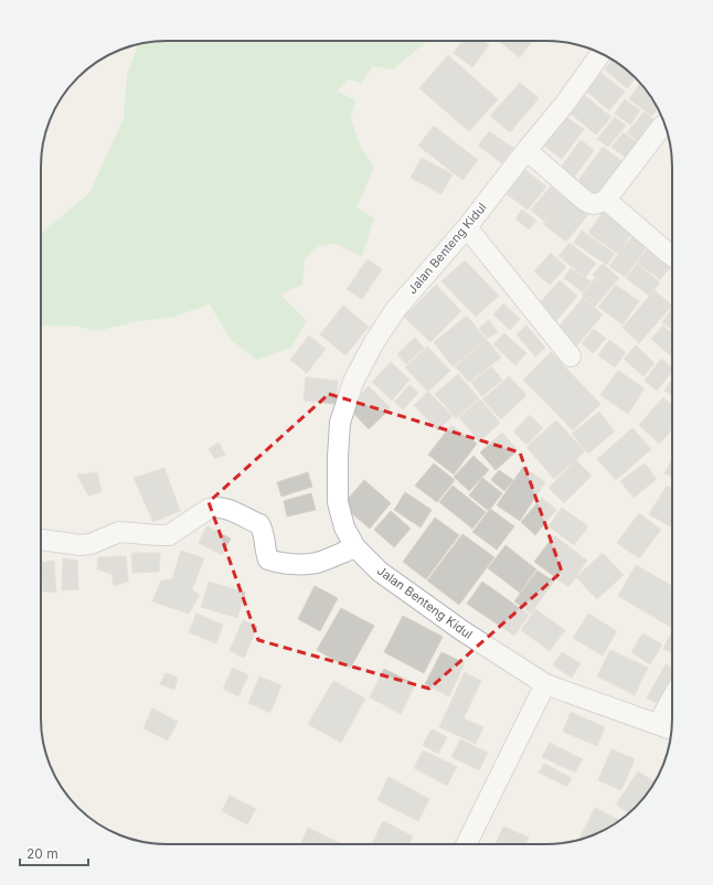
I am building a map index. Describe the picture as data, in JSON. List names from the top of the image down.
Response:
{
  "streets": {
    "street": ["Jalan Benteng Kidul"]
  },
  "scale_bar": "20 m"
}
